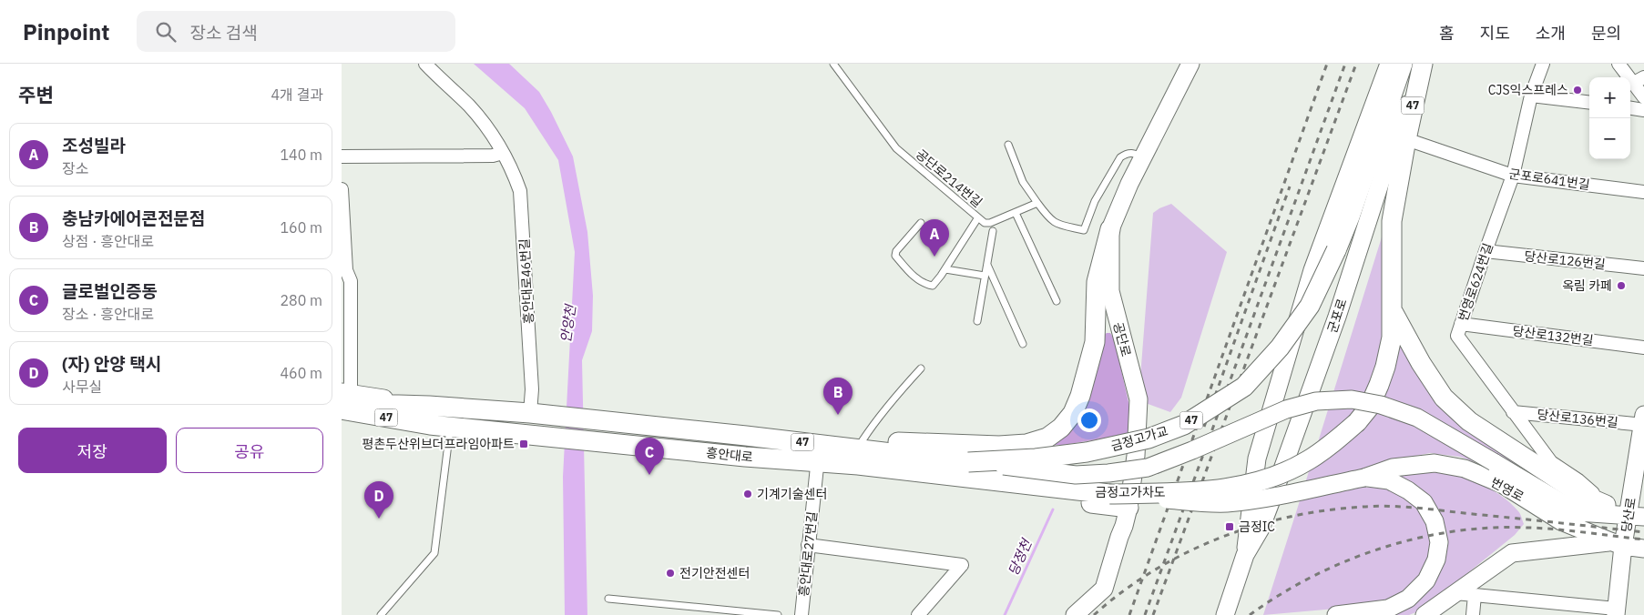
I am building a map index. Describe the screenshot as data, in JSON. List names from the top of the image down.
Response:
{
  "streets": {
    "main road": [
      "47",
      "군포로",
      "금정고가교",
      "흥안대로",
      "금정고가차도"
    ],
    "street": [
      "군포로641번길",
      "당산로126번길",
      "흥안대로46번길",
      "번영로624번길",
      "당산로132번길",
      "공단로",
      "당산로136번길",
      "번영로",
      "당산로",
      "흥안대로27번길"
    ],
    "lane": ["공단로214번길"]
  },
  "crossings": [
    ["47", "흥안대로46번길"],
    ["47", "금정고가교"],
    ["47", "흥안대로"],
    ["47", "금정고가차도"],
    ["군포로641번길", "번영로624번길"],
    ["군포로641번길", "군포로"],
    ["당산로126번길", "번영로624번길"],
    ["흥안대로46번길", "흥안대로"],
    ["번영로624번길", "당산로132번길"],
    ["번영로624번길", "당산로136번길"],
    ["군포로", "금정고가차도"],
    ["당산로136번길", "당산로"],
    ["흥안대로", "금정고가차도"],
    ["번영로", "당산로"]
  ],
  "water": ["안양천", "당정천"],
  "places": {
    "other": [
      "CJS익스프레스",
      "옥림 카페",
      "기계기술센터",
      "전기안전센터"
    ],
    "transit": ["평촌두산위브더프라임아파트", "금정IC"]
  },
  "page": {
    "header": "Pinpoint",
    "search": "장소 검색",
    "nav": [
      "홈",
      "지도",
      "소개",
      "문의"
    ],
    "heading": ["주변", "4개 결과"],
    "map_buttons": ["+", "−"],
    "list": [
      {
        "mark": "A",
        "name": "조성빌라",
        "note": "장소",
        "value": "140 m"
      },
      {
        "mark": "B",
        "name": "충남카에어콘전문점",
        "note": "상점 · 흥안대로",
        "value": "160 m"
      },
      {
        "mark": "C",
        "name": "글로벌인증동",
        "note": "장소 · 흥안대로",
        "value": "280 m"
      },
      {
        "mark": "D",
        "name": "(자) 안양 택시",
        "note": "사무실",
        "value": "460 m"
      }
    ],
    "pins": [
      "A",
      "B",
      "C",
      "D"
    ],
    "buttons": ["저장", "공유"]
  }
}
